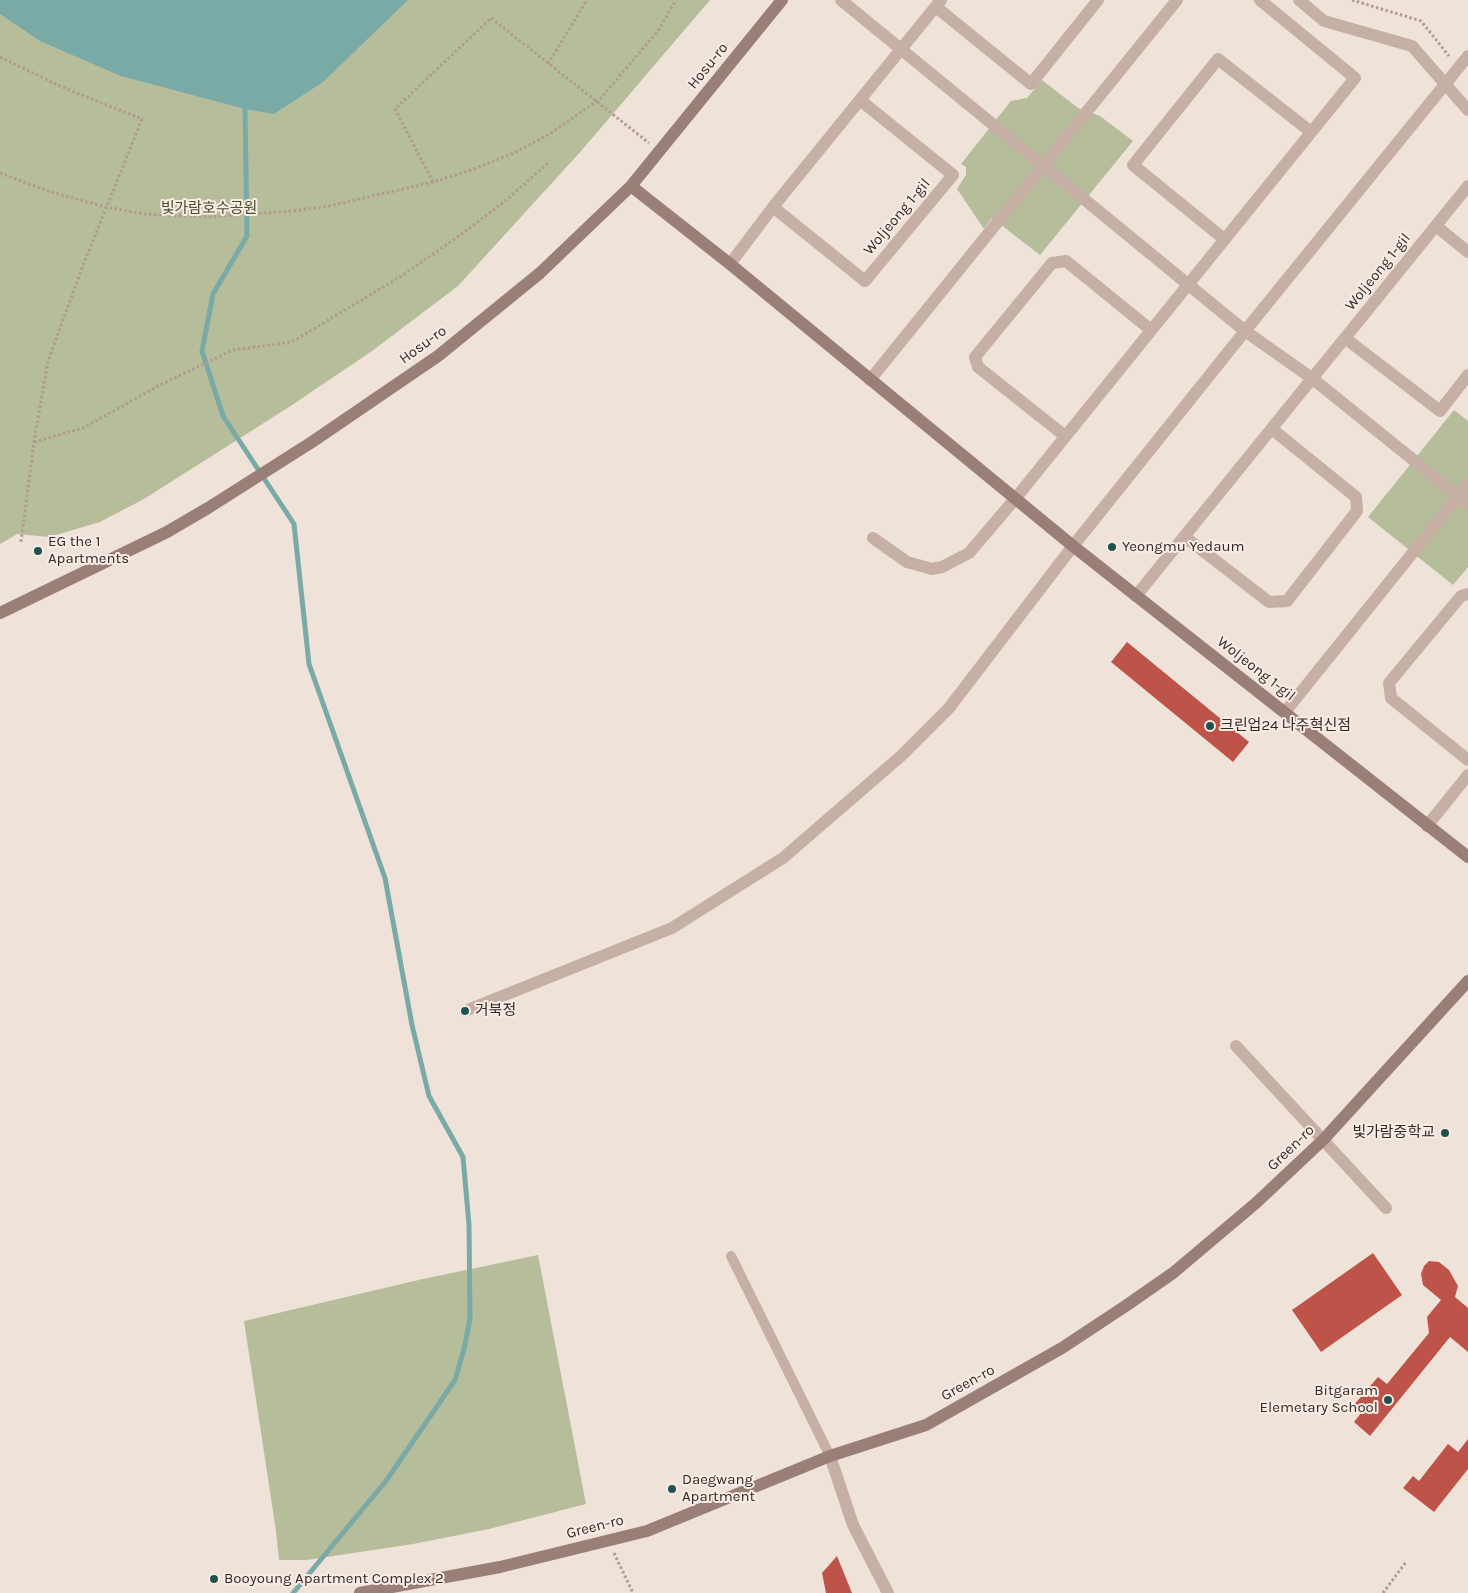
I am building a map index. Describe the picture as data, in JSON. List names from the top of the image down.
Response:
{
  "streets": {
    "street": ["Hosu-ro", "Woljeong 1-gil", "Green-ro"]
  },
  "crossings": [
    ["Hosu-ro", "Woljeong 1-gil"]
  ],
  "parks": ["빛가람호수공원"],
  "places": [
    "Yeongmu Yedaum",
    "EG the 1 Apartments",
    "크린업24 나주혁신점",
    "거북정",
    "빛가람중학교",
    "Bitgaram Elemetary School",
    "Daegwang Apartment",
    "Booyoung Apartment Complex 2"
  ]
}
